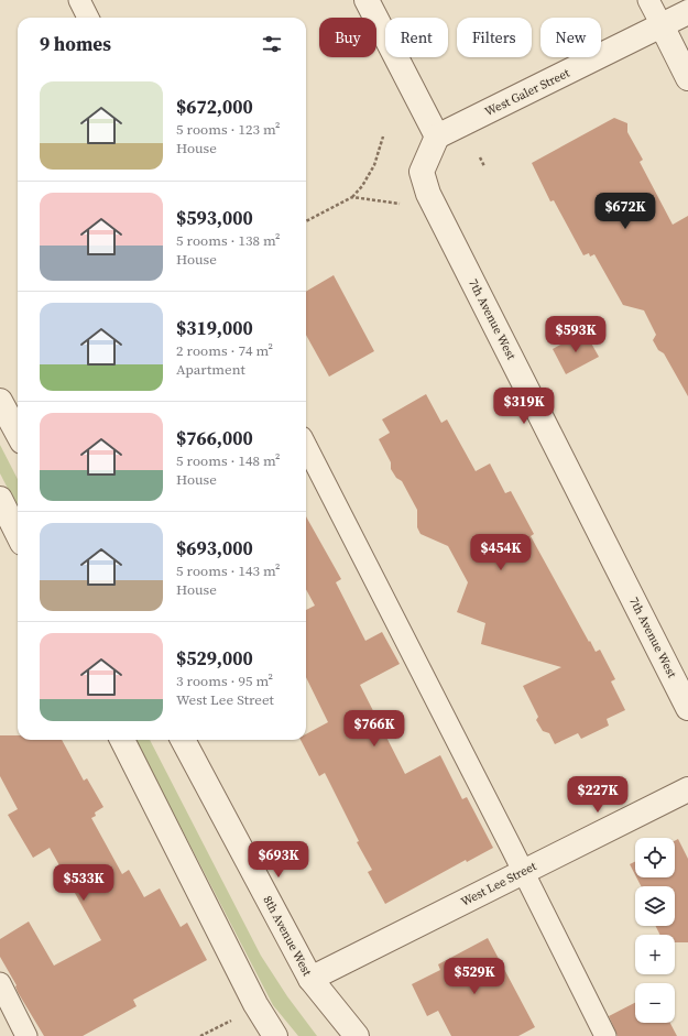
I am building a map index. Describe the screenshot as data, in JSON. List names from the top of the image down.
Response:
{
  "streets": {
    "street": [
      "West Galer Street",
      "7th Avenue West",
      "West Lee Street",
      "8th Avenue West"
    ]
  },
  "crossings": [
    ["West Galer Street", "7th Avenue West"],
    ["West Lee Street", "8th Avenue West"]
  ],
  "page": {
    "chip": [
      "Buy",
      "Rent",
      "Filters",
      "New"
    ],
    "heading": "9 homes",
    "list": [
      {
        "name": "$672,000",
        "note": "5 rooms · 123 m² · House"
      },
      {
        "name": "$593,000",
        "note": "5 rooms · 138 m² · House"
      },
      {
        "name": "$319,000",
        "note": "2 rooms · 74 m² · Apartment"
      },
      {
        "name": "$766,000",
        "note": "5 rooms · 148 m² · House"
      },
      {
        "name": "$693,000",
        "note": "5 rooms · 143 m² · House"
      },
      {
        "name": "$529,000",
        "note": "3 rooms · 95 m² · West Lee Street"
      }
    ],
    "price": [
      "$672K",
      "$593K",
      "$319K",
      "$454K",
      "$766K",
      "$227K",
      "$693K",
      "$533K",
      "$529K"
    ],
    "map_buttons": ["+", "−"]
  }
}
